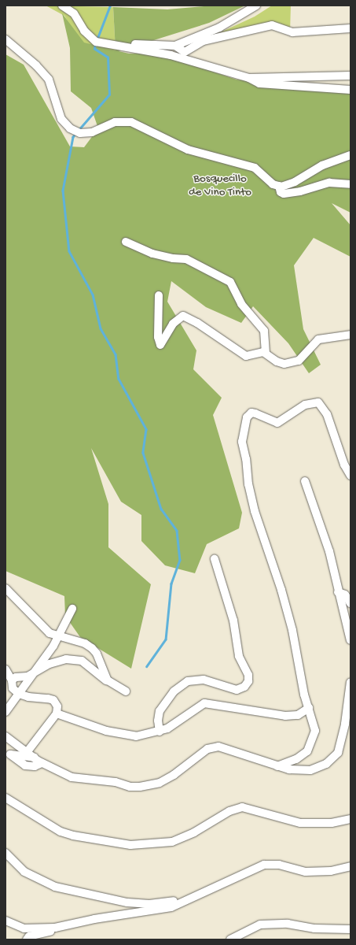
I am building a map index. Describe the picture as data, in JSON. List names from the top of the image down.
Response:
{
  "parks": ["Bosquecillo de Vino Tinto"]
}
